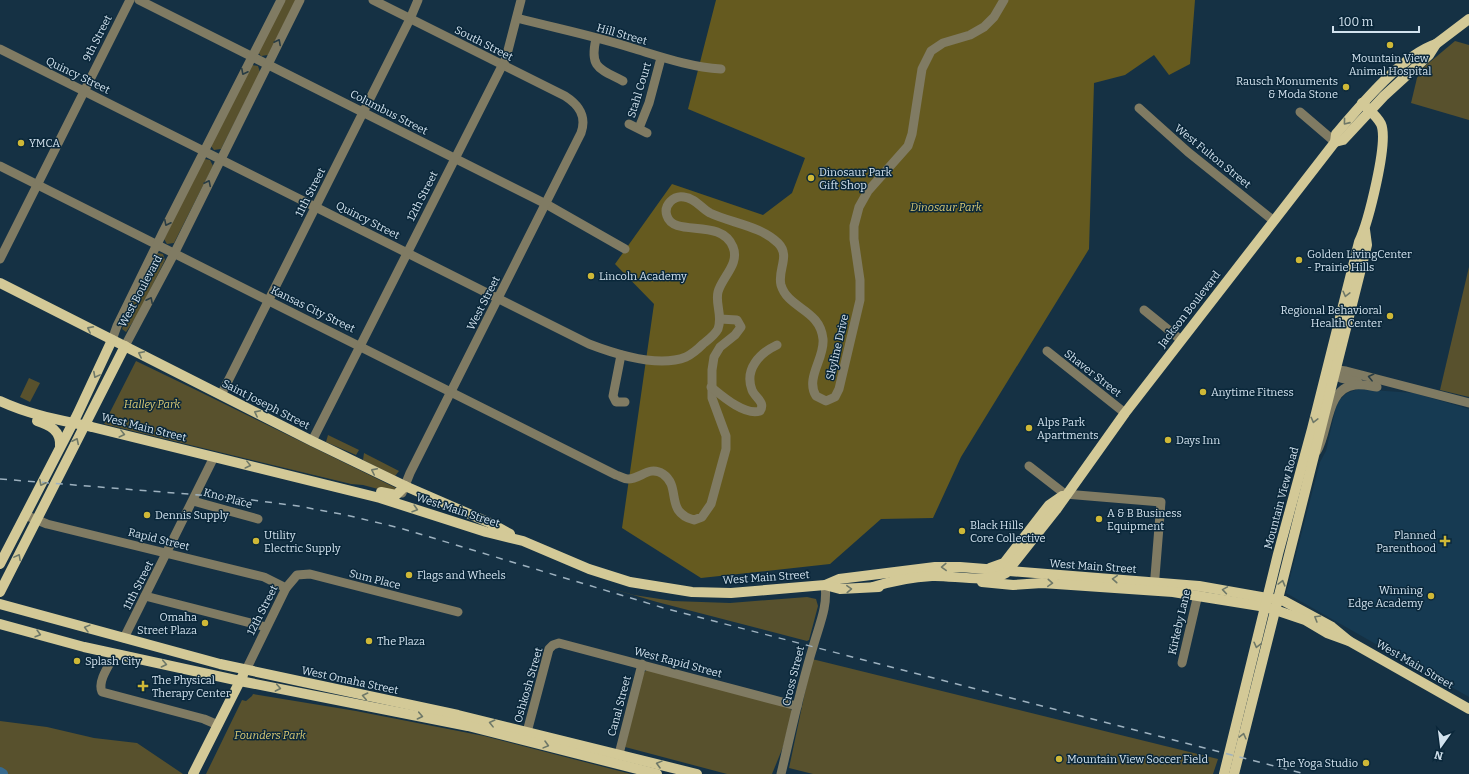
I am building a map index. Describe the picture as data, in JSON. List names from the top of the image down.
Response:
{
  "streets": {
    "main road": [
      "West Boulevard",
      "Jackson Boulevard",
      "Saint Joseph Street",
      "West Main Street",
      "Mountain View Road",
      "West Omaha Street"
    ],
    "street": [
      "Hill Street",
      "9th Street",
      "South Street",
      "Quincy Street",
      "Stahl Court",
      "Columbus Street",
      "West Fulton Street",
      "11th Street",
      "12th Street",
      "West Street",
      "Kansas City Street",
      "Skyline Drive",
      "Shaver Street",
      "Kno Place",
      "Rapid Street",
      "Sum Place",
      "Kirkeby Lane",
      "West Rapid Street",
      "Cross Street",
      "Oshkosh Street",
      "Canal Street"
    ]
  },
  "crossings": [
    ["Hill Street", "Stahl Court"],
    ["Hill Street", "12th Street"],
    ["9th Street", "Quincy Street"],
    ["9th Street", "Kansas City Street"],
    ["South Street", "11th Street"],
    ["South Street", "12th Street"],
    ["South Street", "West Street"],
    ["Quincy Street", "11th Street"],
    ["Quincy Street", "12th Street"],
    ["Quincy Street", "West Boulevard"],
    ["Quincy Street", "West Street"],
    ["Quincy Street", "Skyline Drive"],
    ["Columbus Street", "11th Street"],
    ["Columbus Street", "12th Street"],
    ["Columbus Street", "West Boulevard"],
    ["Columbus Street", "West Street"],
    ["West Fulton Street", "Jackson Boulevard"],
    ["11th Street", "Kansas City Street"],
    ["11th Street", "Saint Joseph Street"],
    ["11th Street", "West Main Street"],
    ["11th Street", "Kno Place"],
    ["11th Street", "Rapid Street"],
    ["11th Street", "West Omaha Street"],
    ["12th Street", "Kansas City Street"],
    ["12th Street", "Saint Joseph Street"],
    ["12th Street", "Rapid Street"],
    ["12th Street", "Sum Place"],
    ["12th Street", "West Omaha Street"],
    ["West Boulevard", "Kansas City Street"],
    ["West Boulevard", "Saint Joseph Street"],
    ["West Boulevard", "West Main Street"],
    ["West Boulevard", "Rapid Street"],
    ["West Street", "Kansas City Street"],
    ["West Street", "Saint Joseph Street"],
    ["West Street", "West Main Street"],
    ["Jackson Boulevard", "Shaver Street"],
    ["Jackson Boulevard", "West Main Street"],
    ["Jackson Boulevard", "Mountain View Road"],
    ["Saint Joseph Street", "West Main Street"],
    ["West Main Street", "Mountain View Road"],
    ["West Main Street", "Kirkeby Lane"],
    ["West Main Street", "Cross Street"],
    ["West Rapid Street", "Cross Street"],
    ["West Rapid Street", "Oshkosh Street"],
    ["West Rapid Street", "Canal Street"],
    ["West Omaha Street", "Oshkosh Street"],
    ["West Omaha Street", "Canal Street"]
  ],
  "one_way": ["Saint Joseph Street"],
  "parks": ["Dinosaur Park", "Halley Park", "Founders Park"],
  "places": {
    "other": [
      "Mountain View Animal Hospital",
      "Rausch Monuments & Moda Stone",
      "YMCA",
      "Dinosaur Park Gift Shop",
      "Golden LivingCenter - Prairie Hills",
      "Lincoln Academy",
      "Regional Behavioral Health Center",
      "Anytime Fitness",
      "Alps Park Apartments",
      "Days Inn",
      "Dennis Supply",
      "A & B Business Equipment",
      "Black Hills Core Collective",
      "Utility Electric Supply",
      "Flags and Wheels",
      "Winning Edge Academy",
      "Omaha Street Plaza",
      "The Plaza",
      "Splash City",
      "Mountain View Soccer Field",
      "The Yoga Studio"
    ],
    "health": ["Planned Parenthood", "The Physical Therapy Center"]
  },
  "scale_bar": "100 m",
  "north": "bottom"
}
